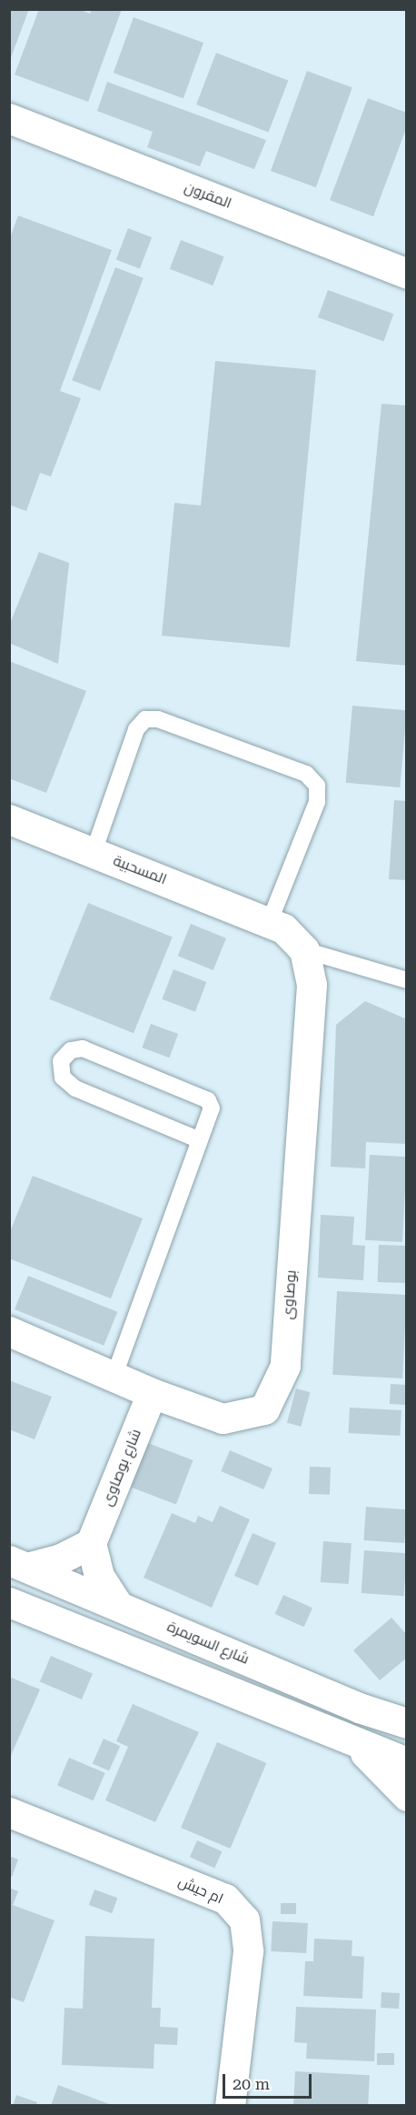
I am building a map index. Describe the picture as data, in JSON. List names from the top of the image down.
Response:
{
  "streets": {
    "street": [
      "المقرون",
      "المسحبية",
      "بوصاوى",
      "شارع بوصاوى",
      "شارع السويمرة",
      "ام حيش"
    ]
  },
  "crossings": [
    ["بوصاوى", "شارع بوصاوى"]
  ],
  "scale_bar": "20 m"
}
